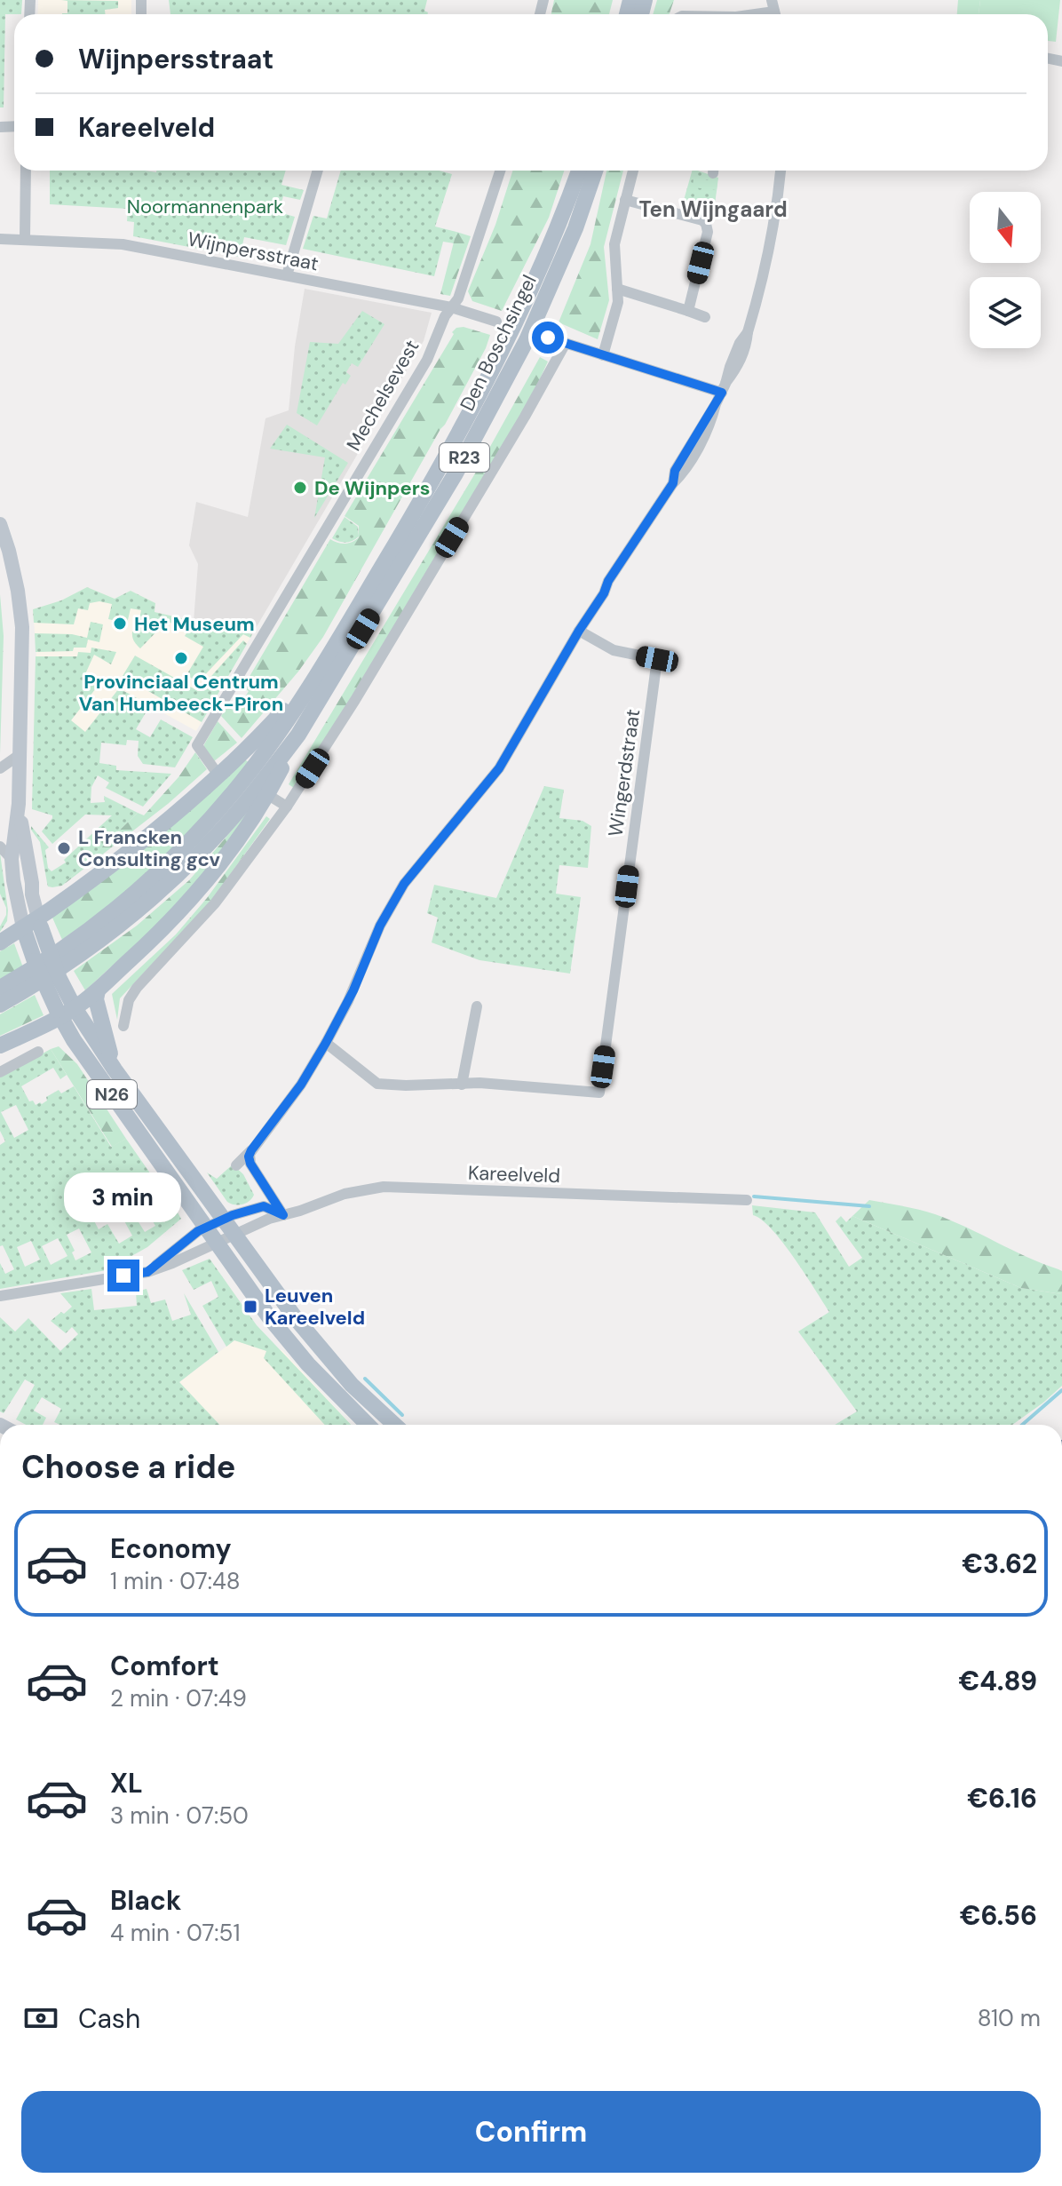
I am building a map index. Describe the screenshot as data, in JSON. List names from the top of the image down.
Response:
{
  "streets": {
    "main road": ["Den Boschsingel", "R23", "N26"],
    "street": [
      "Wijnpersstraat",
      "Mechelsevest",
      "Wingerdstraat",
      "Kareelveld"
    ]
  },
  "crossings": [
    ["Wijnpersstraat", "Mechelsevest"],
    ["Den Boschsingel", "R23"],
    ["N26", "Kareelveld"]
  ],
  "districts": ["Ten Wijngaard"],
  "parks": ["Noormannenpark"],
  "places": {
    "other": [
      "De Wijnpers",
      "Het Museum",
      "Provinciaal Centrum Van Humbeeck-Piron",
      "L Francken Consulting gcv"
    ],
    "transit": ["Leuven Kareelveld"]
  },
  "north": "bottom",
  "page": {
    "banner": ["Wijnpersstraat", "Kareelveld"],
    "bubble": "3 min",
    "heading": "Choose a ride",
    "list": [
      {
        "name": "Economy",
        "note": "1 min · 07:48",
        "value": "€3.62"
      },
      {
        "name": "Comfort",
        "note": "2 min · 07:49",
        "value": "€4.89"
      },
      {
        "name": "XL",
        "note": "3 min · 07:50",
        "value": "€6.16"
      },
      {
        "name": "Black",
        "note": "4 min · 07:51",
        "value": "€6.56"
      }
    ],
    "pay": ["Cash", "810 m"],
    "buttons": "Confirm"
  }
}
